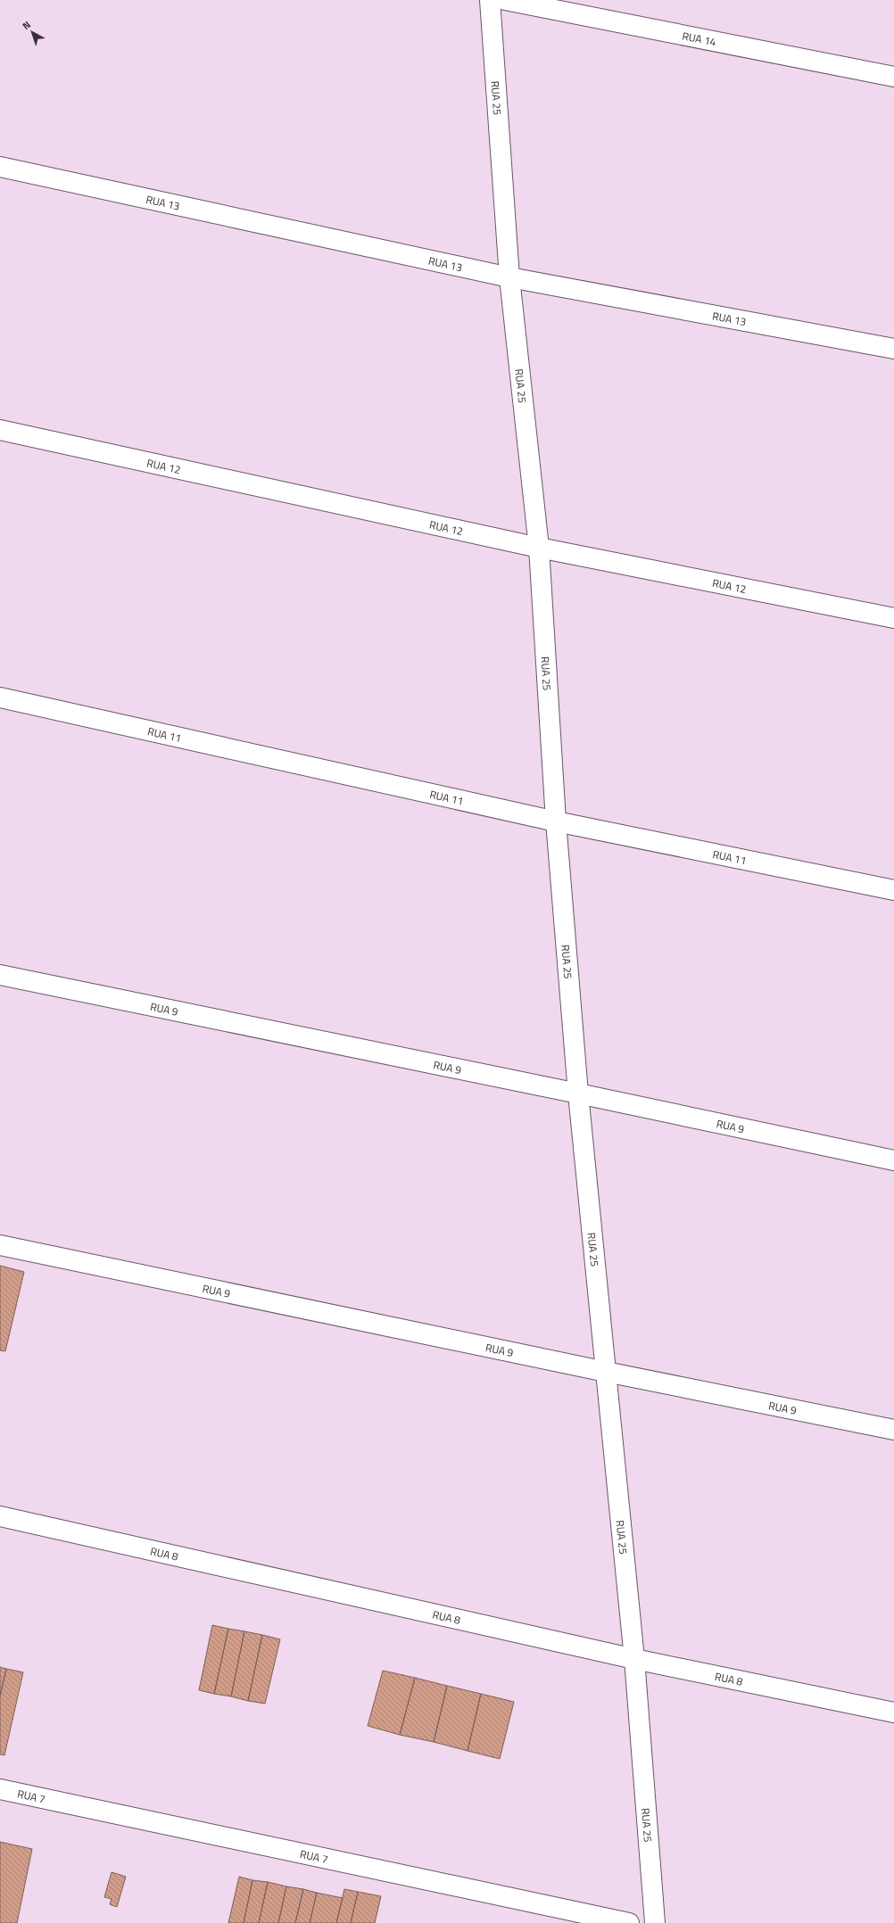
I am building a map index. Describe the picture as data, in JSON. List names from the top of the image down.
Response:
{
  "streets": {
    "street": [
      "RUA 14",
      "RUA 25",
      "RUA 13",
      "RUA 12",
      "RUA 11",
      "RUA 9",
      "RUA 8",
      "RUA 7"
    ]
  },
  "crossings": [
    ["RUA 25", "RUA 13"],
    ["RUA 25", "RUA 12"],
    ["RUA 25", "RUA 11"],
    ["RUA 25", "RUA 9"],
    ["RUA 25", "RUA 8"]
  ],
  "north": "top left"
}
